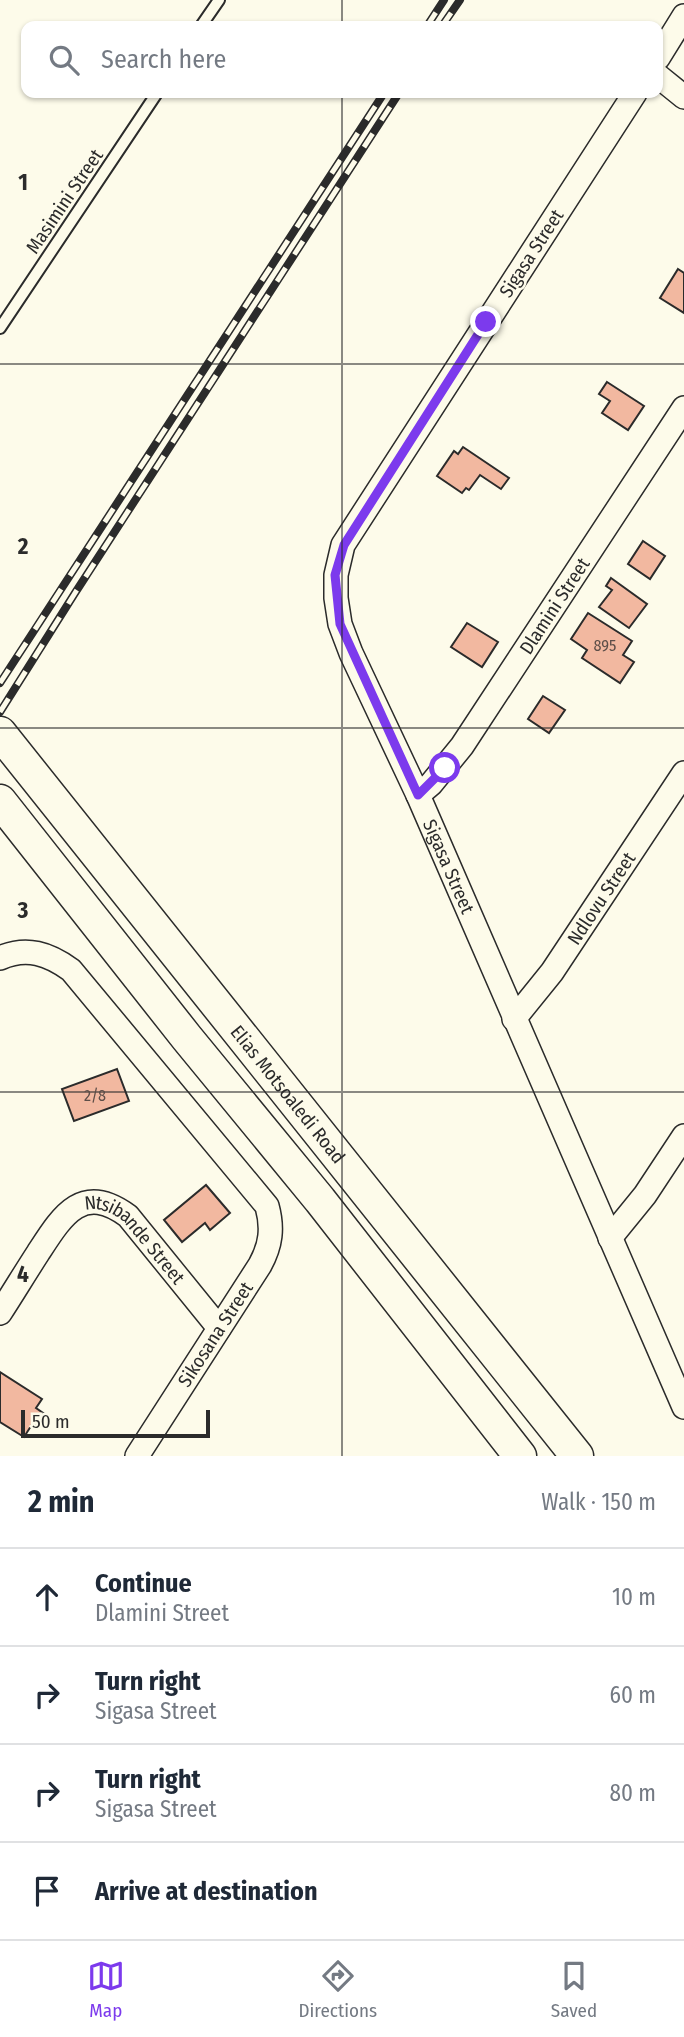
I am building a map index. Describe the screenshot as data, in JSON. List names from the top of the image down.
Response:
{
  "streets": {
    "main road": ["Elias Motsoaledi Road"],
    "street": [
      "Sigasa Street",
      "Dlamini Street",
      "Ndlovu Street",
      "Ntsibande Street",
      "Sikosana Street"
    ],
    "lane": ["Masimini Street"]
  },
  "crossings": [
    ["Sigasa Street", "Dlamini Street"],
    ["Sigasa Street", "Ndlovu Street"],
    ["Ntsibande Street", "Sikosana Street"]
  ],
  "house_numbers": ["895", "2/8"],
  "scale_bar": "50 m",
  "page": {
    "search": "Search here",
    "scale": "50 m",
    "heading": ["2 min", "Walk · 150 m"],
    "list": [
      ["Continue", "Dlamini Street", "10 m"],
      ["Turn right", "Sigasa Street", "60 m"],
      ["Turn right", "Sigasa Street", "80 m"],
      "Arrive at destination"
    ],
    "nav": ["Map", "Directions", "Saved"]
  },
  "grid": {
    "rows": [
      "1",
      "2",
      "3",
      "4"
    ]
  }
}
